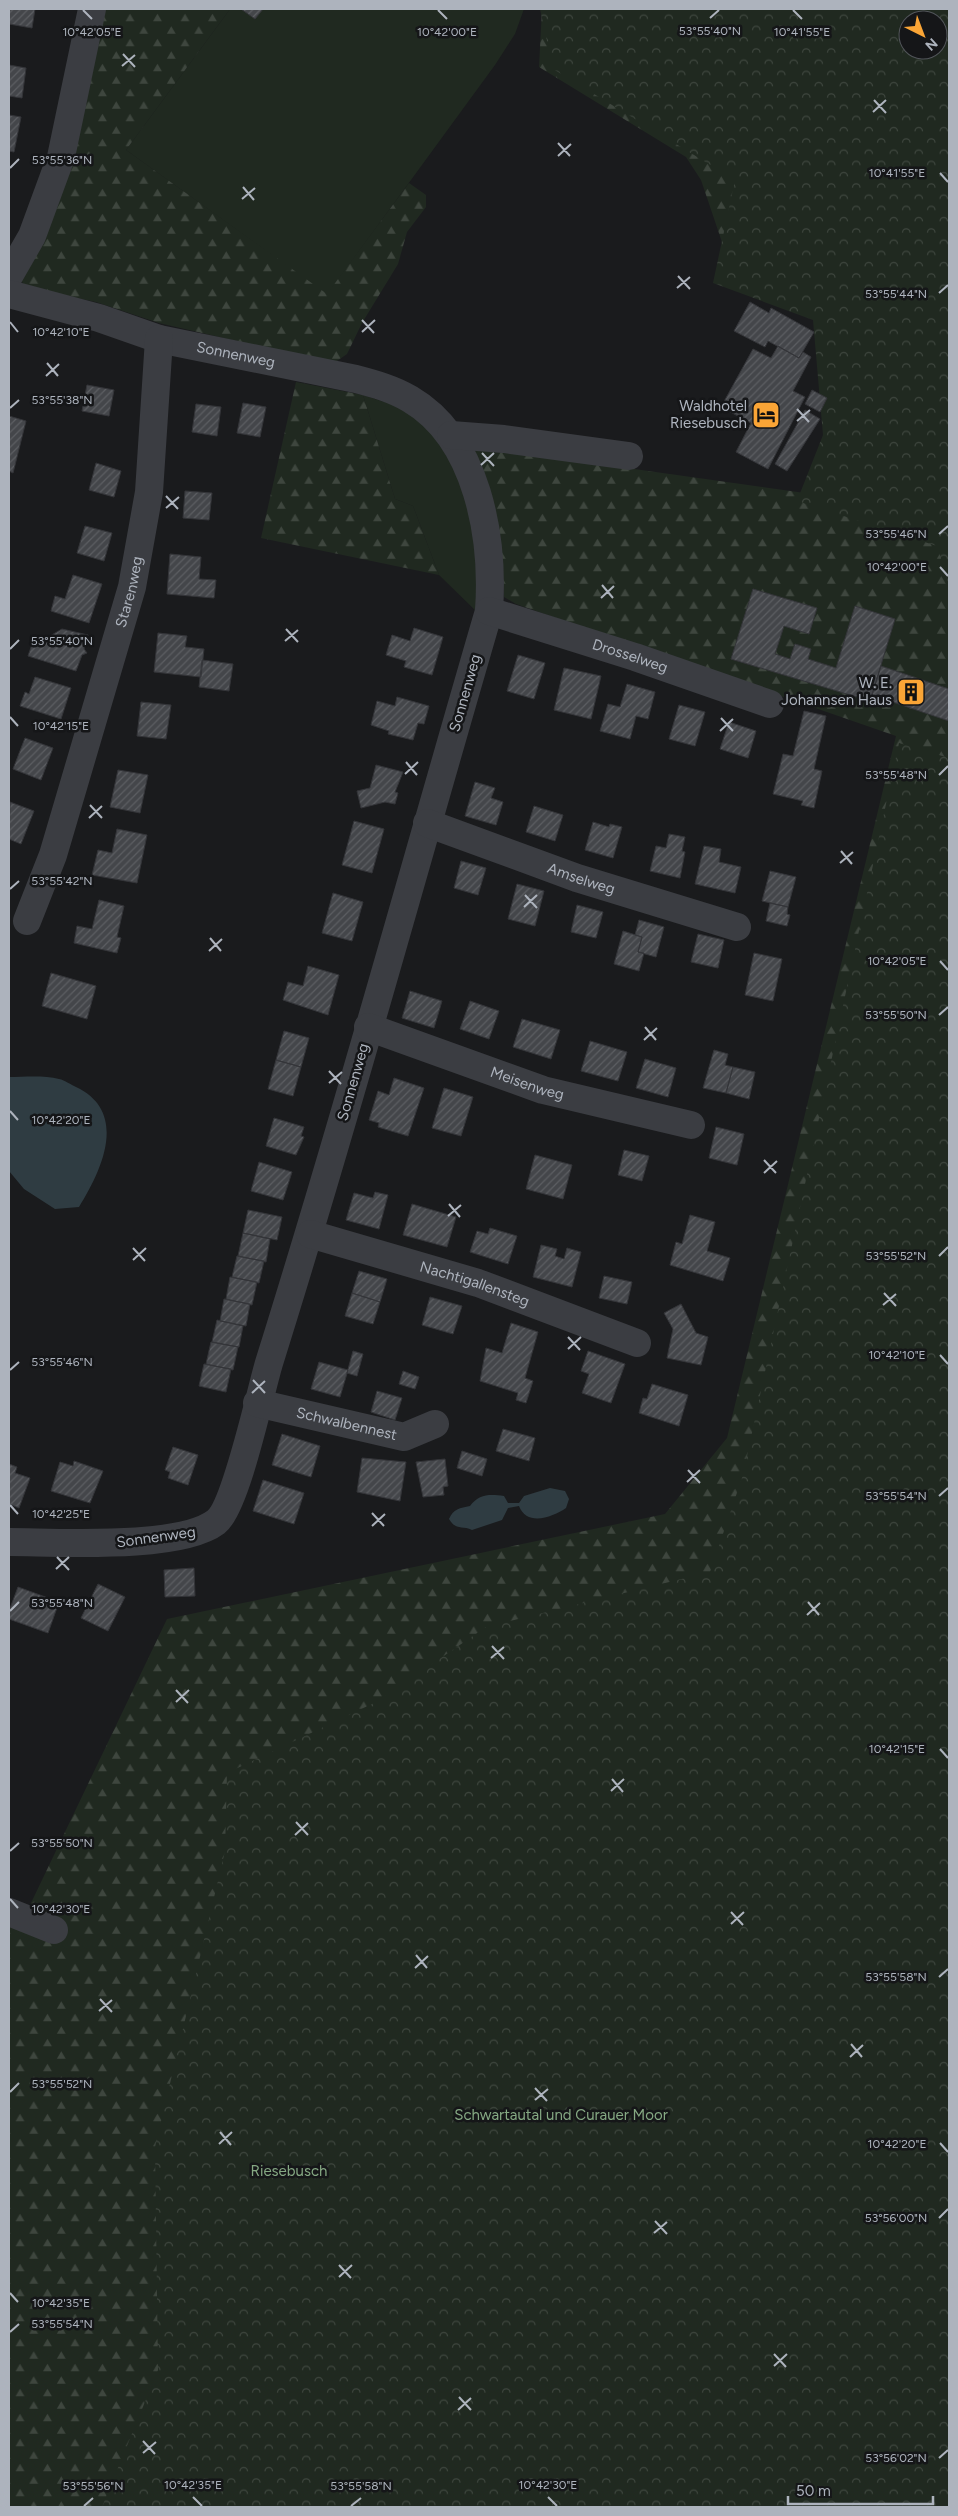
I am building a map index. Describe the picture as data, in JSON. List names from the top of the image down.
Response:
{
  "streets": {
    "street": [
      "Sonnenweg",
      "Starenweg",
      "Drosselweg",
      "Amselweg",
      "Meisenweg",
      "Nachtigallensteg",
      "Schwalbennest"
    ]
  },
  "crossings": [
    ["Sonnenweg", "Starenweg"],
    ["Sonnenweg", "Drosselweg"],
    ["Sonnenweg", "Amselweg"],
    ["Sonnenweg", "Meisenweg"],
    ["Sonnenweg", "Nachtigallensteg"],
    ["Sonnenweg", "Schwalbennest"]
  ],
  "parks": ["Schwartautal und Curauer Moor", "Riesebusch"],
  "places": {
    "hotel": ["Waldhotel Riesebusch"],
    "building": ["W. E. Johannsen Haus"]
  },
  "scale_bar": "50 m",
  "north": "bottom right",
  "coordinates": [
    "53°55'40\"N",
    "10°42'05\"E",
    "10°42'00\"E",
    "10°41'55\"E",
    "53°55'36\"N",
    "53°55'44\"N",
    "10°42'10\"E",
    "53°55'38\"N",
    "53°55'46\"N",
    "10°42'15\"E",
    "53°55'48\"N",
    "53°55'42\"N",
    "53°55'50\"N",
    "10°42'20\"E",
    "53°55'52\"N",
    "53°55'54\"N",
    "10°42'25\"E",
    "10°42'30\"E",
    "53°55'58\"N",
    "53°56'00\"N",
    "10°42'35\"E",
    "53°56'02\"N",
    "53°55'56\"N"
  ]
}
